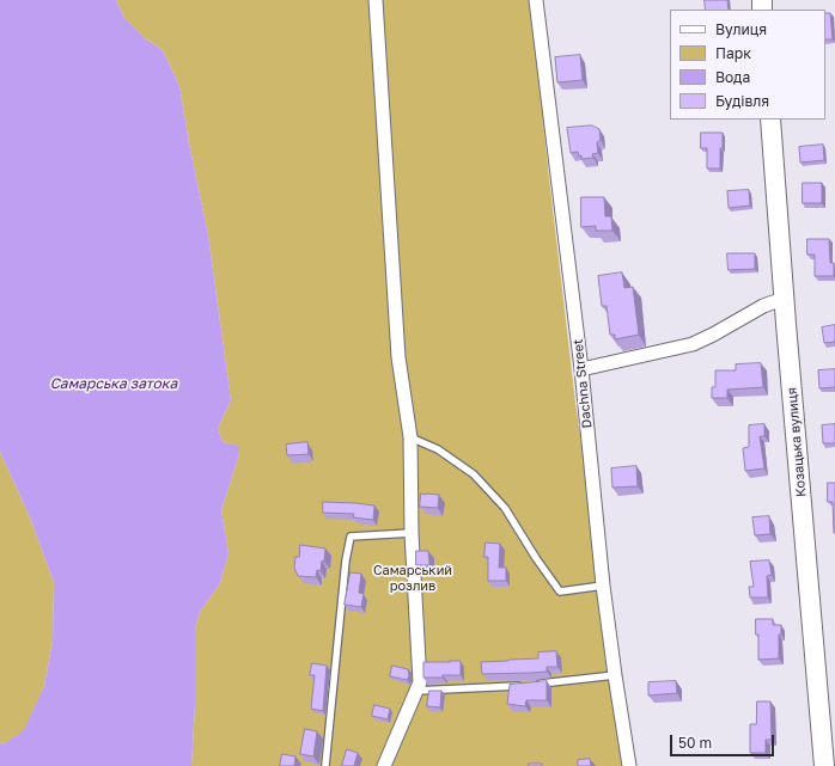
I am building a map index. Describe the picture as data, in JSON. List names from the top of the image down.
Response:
{
  "streets": {
    "street": ["Dachna Street", "Козацька вулиця"]
  },
  "water": ["Самарська затока"],
  "parks": ["Самарський розлив"],
  "legend": [
    "Вулиця",
    "Парк",
    "Вода",
    "Будівля"
  ],
  "scale_bar": "50 m"
}
